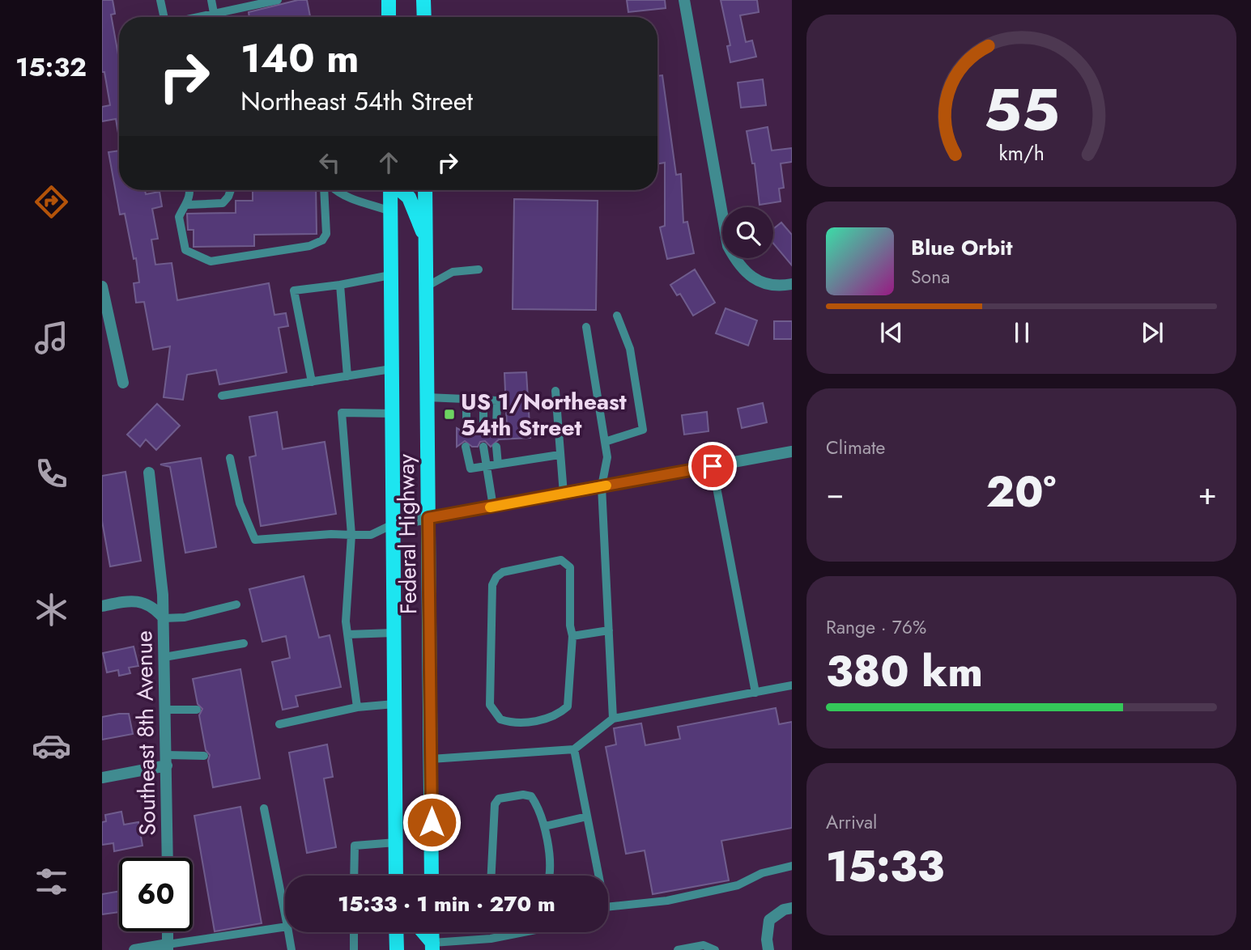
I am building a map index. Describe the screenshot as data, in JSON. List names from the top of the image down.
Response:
{
  "streets": {
    "main road": ["Federal Highway"],
    "street": ["Southeast 8th Avenue"]
  },
  "places": {
    "transit": ["US 1/Northeast 54th Street"]
  },
  "page": {
    "tabs": "15:32",
    "turn": ["140 m", "Northeast 54th Street"],
    "song": ["Blue Orbit", "Sona"],
    "tile": [
      "Climate",
      ["Range · 76%", "380 km"],
      ["Arrival", "15:33"]
    ],
    "heat": ["−", "20°", "+"],
    "limit": "60",
    "trip": "15:33 · 1 min · 270 m",
    "gauge": ["55", "km/h"]
  }
}
